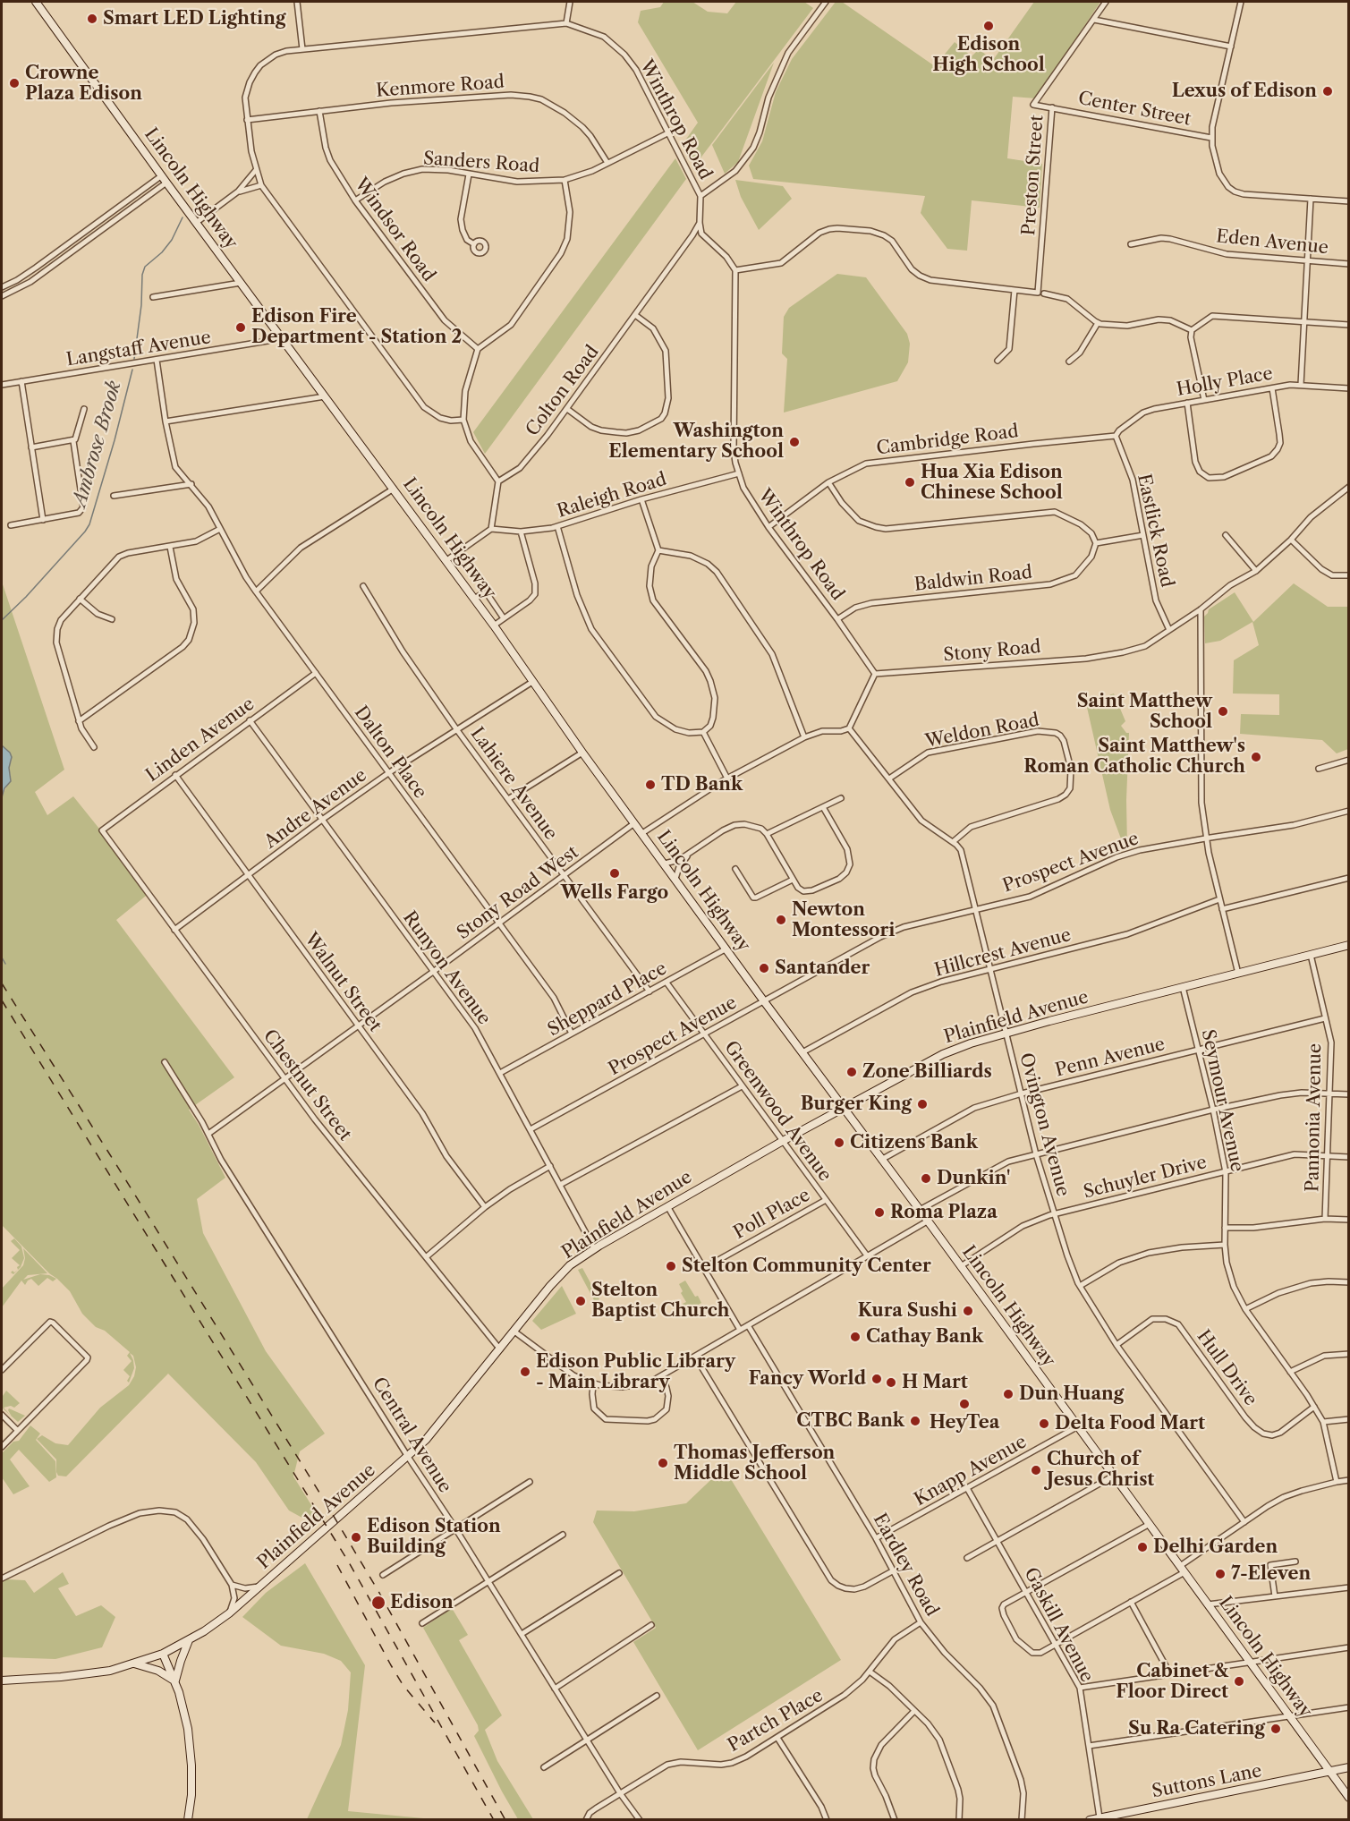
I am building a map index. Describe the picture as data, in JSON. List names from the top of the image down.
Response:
{
  "streets": {
    "main road": ["Lincoln Highway", "Plainfield Avenue", "Suttons Lane"],
    "street": [
      "Kenmore Road",
      "Center Street",
      "Winthrop Road",
      "Sanders Road",
      "Preston Street",
      "Windsor Road",
      "Eden Avenue",
      "Langstaff Avenue",
      "Holly Place",
      "Colton Road",
      "Cambridge Road",
      "Raleigh Road",
      "Eastlick Road",
      "Baldwin Road",
      "Stony Road",
      "Weldon Road",
      "Linden Avenue",
      "Dalton Place",
      "Lahiere Avenue",
      "Andre Avenue",
      "Prospect Avenue",
      "Stony Road West",
      "Hillcrest Avenue",
      "Runyon Avenue",
      "Walnut Street",
      "Sheppard Place",
      "Penn Avenue",
      "Chestnut Street",
      "Seymour Avenue",
      "Greenwood Avenue",
      "Pannonia Avenue",
      "Ovington Avenue",
      "Schuyler Drive",
      "Poll Place",
      "Hull Drive",
      "Central Avenue",
      "Knapp Avenue",
      "Eardley Road",
      "Gaskill Avenue",
      "Partch Place"
    ]
  },
  "crossings": [
    ["Kenmore Road", "Winthrop Road"],
    ["Kenmore Road", "Sanders Road"],
    ["Kenmore Road", "Windsor Road"],
    ["Center Street", "Preston Street"],
    ["Winthrop Road", "Sanders Road"],
    ["Winthrop Road", "Colton Road"],
    ["Winthrop Road", "Cambridge Road"],
    ["Winthrop Road", "Raleigh Road"],
    ["Winthrop Road", "Baldwin Road"],
    ["Winthrop Road", "Stony Road"],
    ["Sanders Road", "Windsor Road"],
    ["Lincoln Highway", "Langstaff Avenue"],
    ["Lincoln Highway", "Andre Avenue"],
    ["Lincoln Highway", "Prospect Avenue"],
    ["Lincoln Highway", "Stony Road West"],
    ["Lincoln Highway", "Hillcrest Avenue"],
    ["Lincoln Highway", "Sheppard Place"],
    ["Lincoln Highway", "Plainfield Avenue"],
    ["Lincoln Highway", "Penn Avenue"],
    ["Lincoln Highway", "Schuyler Drive"],
    ["Lincoln Highway", "Knapp Avenue"],
    ["Lincoln Highway", "Suttons Lane"],
    ["Langstaff Avenue", "Dalton Place"],
    ["Holly Place", "Cambridge Road"],
    ["Holly Place", "Eastlick Road"],
    ["Cambridge Road", "Eastlick Road"],
    ["Eastlick Road", "Stony Road"],
    ["Weldon Road", "Ovington Avenue"],
    ["Linden Avenue", "Dalton Place"],
    ["Linden Avenue", "Runyon Avenue"],
    ["Linden Avenue", "Walnut Street"],
    ["Linden Avenue", "Chestnut Street"],
    ["Dalton Place", "Andre Avenue"],
    ["Dalton Place", "Stony Road West"],
    ["Dalton Place", "Sheppard Place"],
    ["Lahiere Avenue", "Andre Avenue"],
    ["Lahiere Avenue", "Stony Road West"],
    ["Lahiere Avenue", "Sheppard Place"],
    ["Andre Avenue", "Runyon Avenue"],
    ["Andre Avenue", "Walnut Street"],
    ["Andre Avenue", "Chestnut Street"],
    ["Prospect Avenue", "Runyon Avenue"],
    ["Prospect Avenue", "Greenwood Avenue"],
    ["Prospect Avenue", "Ovington Avenue"],
    ["Stony Road West", "Runyon Avenue"],
    ["Stony Road West", "Walnut Street"],
    ["Stony Road West", "Chestnut Street"],
    ["Stony Road West", "Central Avenue"],
    ["Hillcrest Avenue", "Ovington Avenue"],
    ["Runyon Avenue", "Sheppard Place"],
    ["Runyon Avenue", "Plainfield Avenue"],
    ["Sheppard Place", "Greenwood Avenue"],
    ["Plainfield Avenue", "Chestnut Street"],
    ["Plainfield Avenue", "Seymour Avenue"],
    ["Plainfield Avenue", "Greenwood Avenue"],
    ["Plainfield Avenue", "Pannonia Avenue"],
    ["Plainfield Avenue", "Ovington Avenue"],
    ["Plainfield Avenue", "Central Avenue"],
    ["Penn Avenue", "Seymour Avenue"],
    ["Penn Avenue", "Pannonia Avenue"],
    ["Penn Avenue", "Ovington Avenue"],
    ["Seymour Avenue", "Schuyler Drive"],
    ["Seymour Avenue", "Hull Drive"],
    ["Greenwood Avenue", "Poll Place"],
    ["Pannonia Avenue", "Schuyler Drive"],
    ["Ovington Avenue", "Schuyler Drive"],
    ["Ovington Avenue", "Hull Drive"],
    ["Central Avenue", "Partch Place"],
    ["Knapp Avenue", "Eardley Road"],
    ["Knapp Avenue", "Gaskill Avenue"],
    ["Eardley Road", "Partch Place"],
    ["Gaskill Avenue", "Suttons Lane"]
  ],
  "water": ["Ambrose Brook"],
  "places": [
    "Smart LED Lighting",
    "Edison High School",
    "Crowne Plaza Edison",
    "Lexus of Edison",
    "Edison Fire Department - Station 2",
    "Washington Elementary School",
    "Hua Xia Edison Chinese School",
    "Saint Matthew School",
    "Saint Matthew's Roman Catholic Church",
    "TD Bank",
    "Wells Fargo",
    "Newton Montessori",
    "Santander",
    "Zone Billiards",
    "Burger King",
    "Citizens Bank",
    "Dunkin'",
    "Roma Plaza",
    "Stelton Community Center",
    "Stelton Baptist Church",
    "Kura Sushi",
    "Cathay Bank",
    "Edison Public Library - Main Library",
    "Fancy World",
    "H Mart",
    "Dun Huang",
    "HeyTea",
    "CTBC Bank",
    "Delta Food Mart",
    "Thomas Jefferson Middle School",
    "Church of Jesus Christ",
    "Edison Station Building",
    "Delhi Garden",
    "7-Eleven",
    "Edison",
    "Cabinet & Floor Direct",
    "Su Ra Catering"
  ]
}
